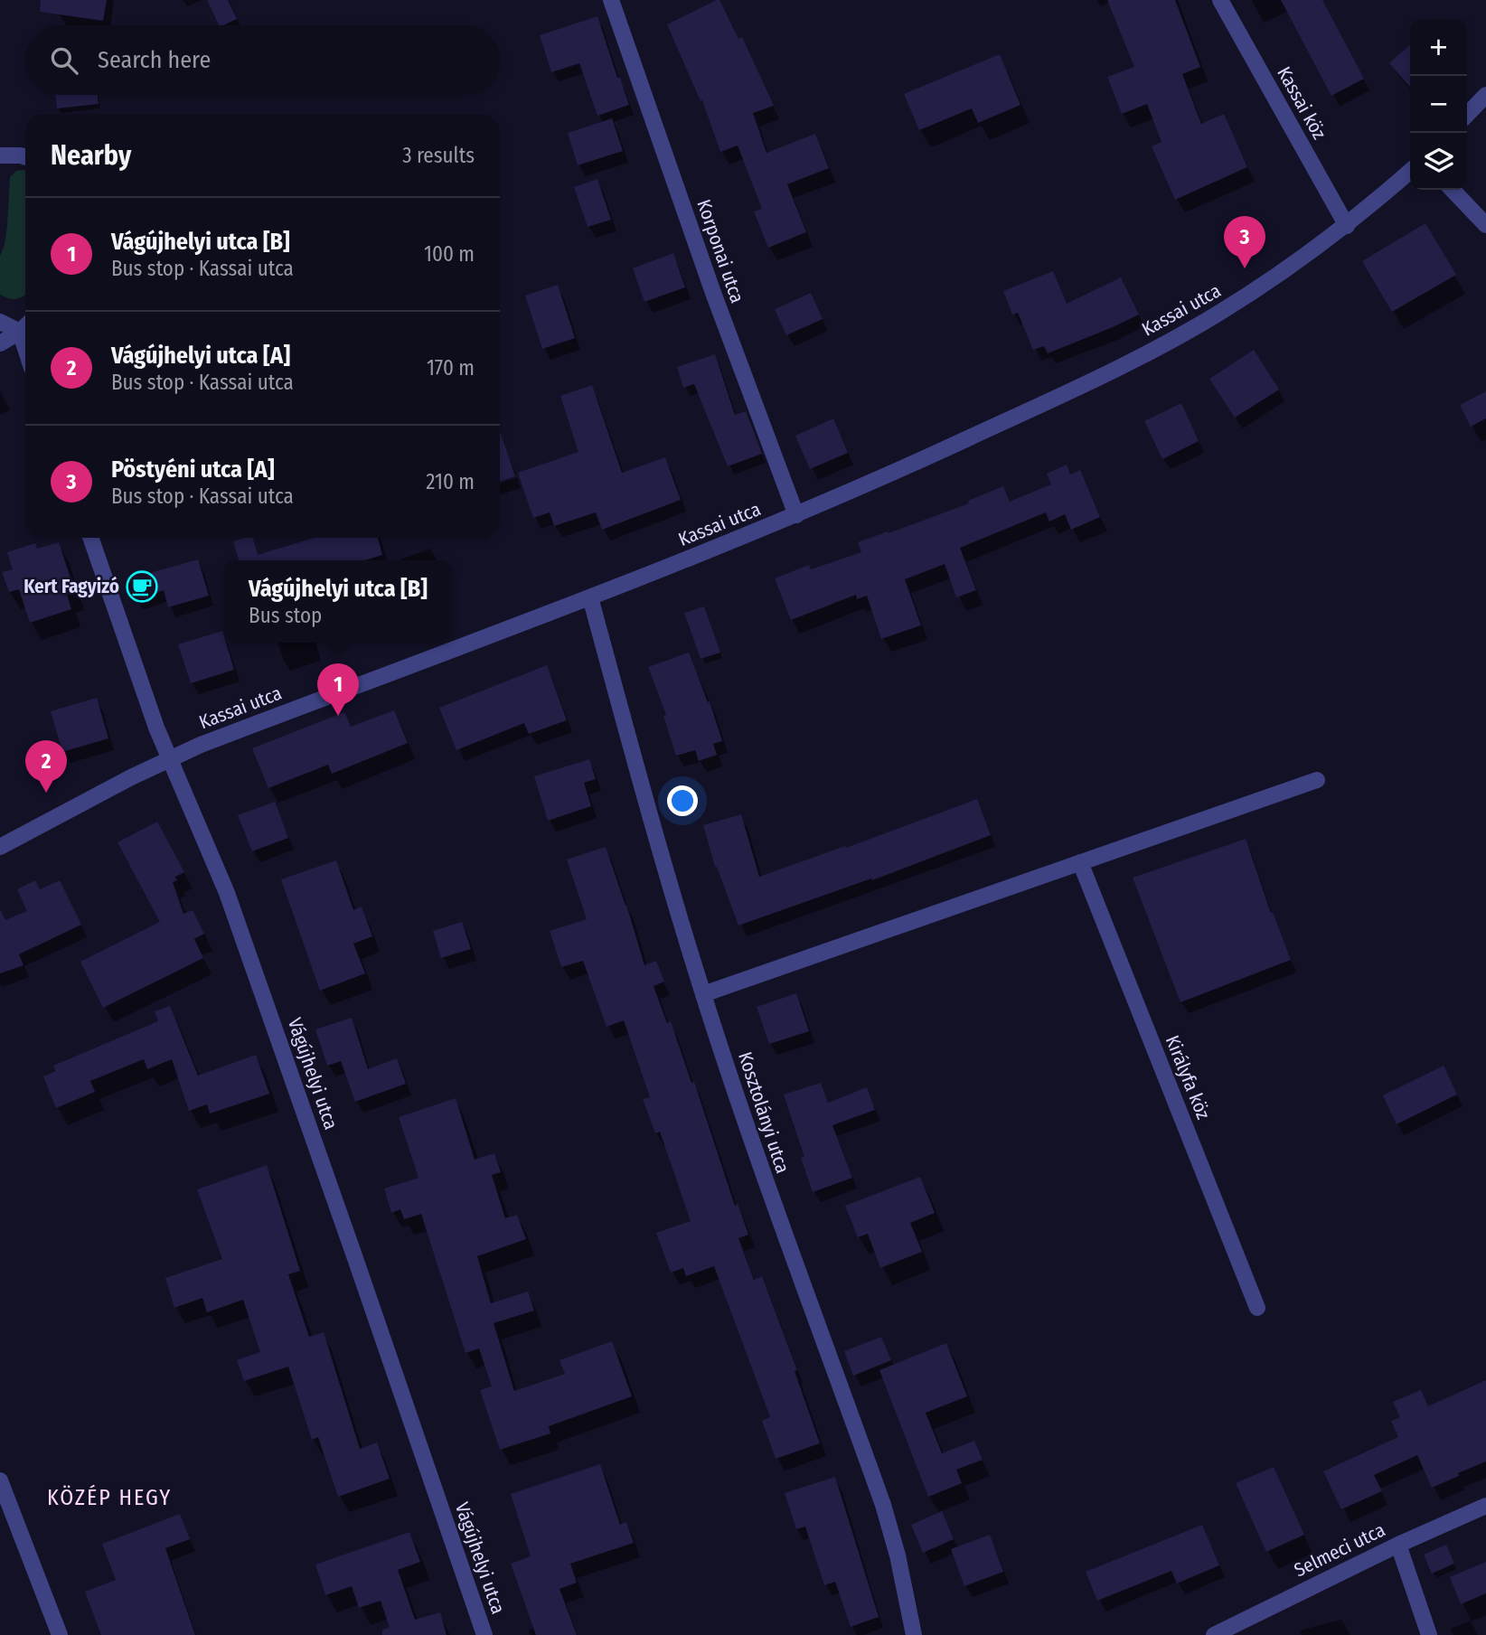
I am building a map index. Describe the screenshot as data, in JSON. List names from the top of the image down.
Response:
{
  "streets": {
    "street": [
      "Kassai köz",
      "Korponai utca",
      "Kassai utca",
      "Vágújhelyi utca",
      "Királyfa köz",
      "Kosztolányi utca",
      "Selmeci utca"
    ]
  },
  "crossings": [
    ["Kassai köz", "Kassai utca"],
    ["Korponai utca", "Kassai utca"],
    ["Kassai utca", "Vágújhelyi utca"],
    ["Kassai utca", "Kosztolányi utca"]
  ],
  "districts": ["KÖZÉP HEGY"],
  "places": {
    "cafe": ["Kert Fagyizó"]
  },
  "page": {
    "map_buttons": ["+", "−"],
    "search": "Search here",
    "heading": ["Nearby", "3 results"],
    "list": [
      {
        "mark": "1",
        "name": "Vágújhelyi utca [B]",
        "note": "Bus stop · Kassai utca",
        "value": "100 m"
      },
      {
        "mark": "2",
        "name": "Vágújhelyi utca [A]",
        "note": "Bus stop · Kassai utca",
        "value": "170 m"
      },
      {
        "mark": "3",
        "name": "Pöstyéni utca [A]",
        "note": "Bus stop · Kassai utca",
        "value": "210 m"
      }
    ],
    "pins": ["3", "1", "2"],
    "popup": ["Vágújhelyi utca [B]", "Bus stop"]
  }
}
